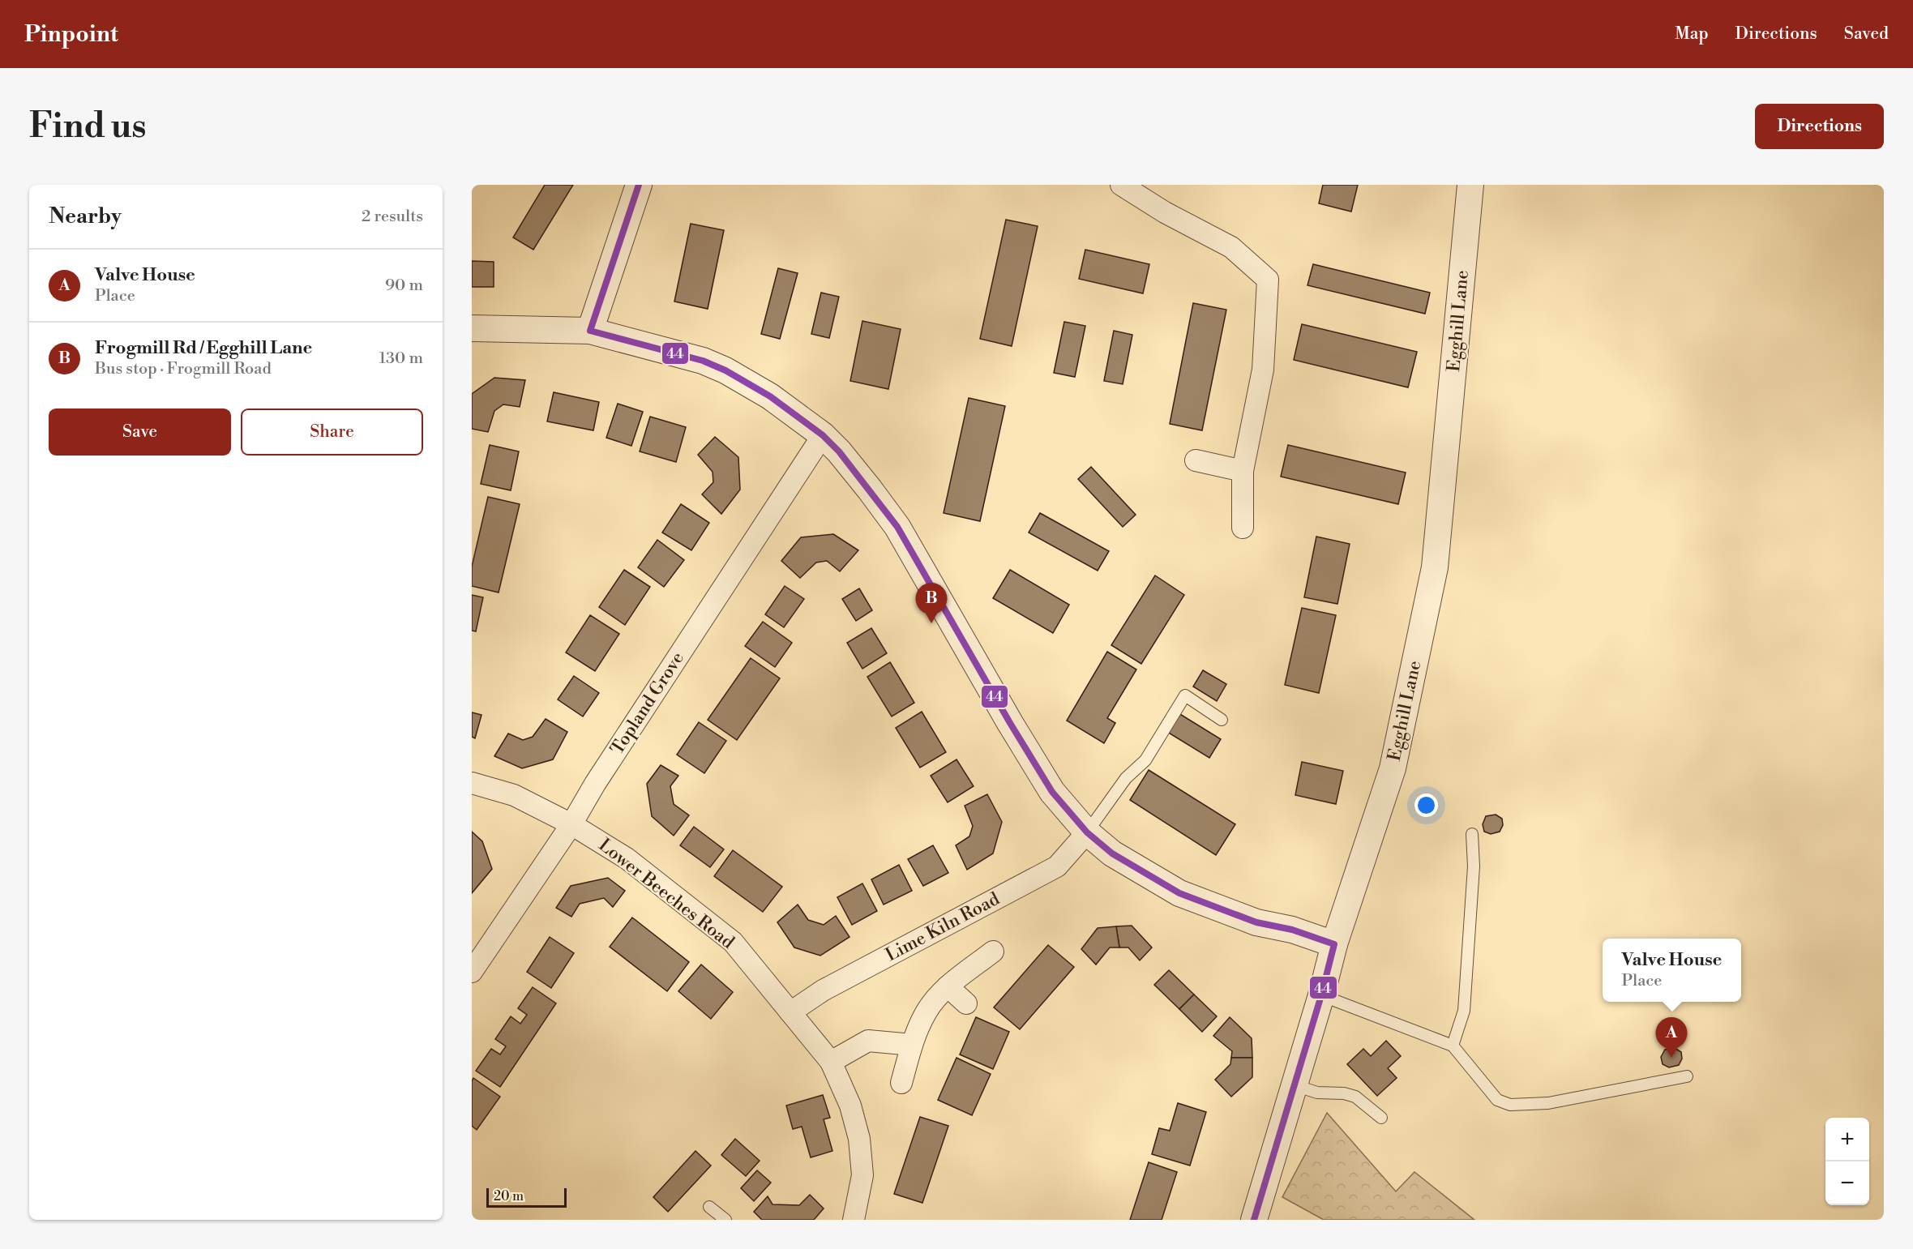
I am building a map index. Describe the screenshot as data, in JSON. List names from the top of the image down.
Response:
{
  "streets": {
    "street": [
      "Egghill Lane",
      "Topland Grove",
      "Lower Beeches Road",
      "Lime Kiln Road"
    ]
  },
  "crossings": [
    ["Topland Grove", "Lower Beeches Road"],
    ["Lower Beeches Road", "Lime Kiln Road"]
  ],
  "lines": ["transit line 44"],
  "scale_bar": "20 m",
  "page": {
    "header": "Pinpoint",
    "nav": ["Map", "Directions", "Saved"],
    "buttons": [
      "Directions",
      ["Save", "Share"]
    ],
    "title": "Find us",
    "heading": ["Nearby", "2 results"],
    "list": [
      {
        "mark": "A",
        "name": "Valve House",
        "note": "Place",
        "value": "90 m"
      },
      {
        "mark": "B",
        "name": "Frogmill Rd / Egghill Lane",
        "note": "Bus stop · Frogmill Road",
        "value": "130 m"
      }
    ],
    "pins": ["B", "A"],
    "popup": ["Valve House", "Place"],
    "map_buttons": ["+", "−"],
    "scale": "20 m"
  }
}
